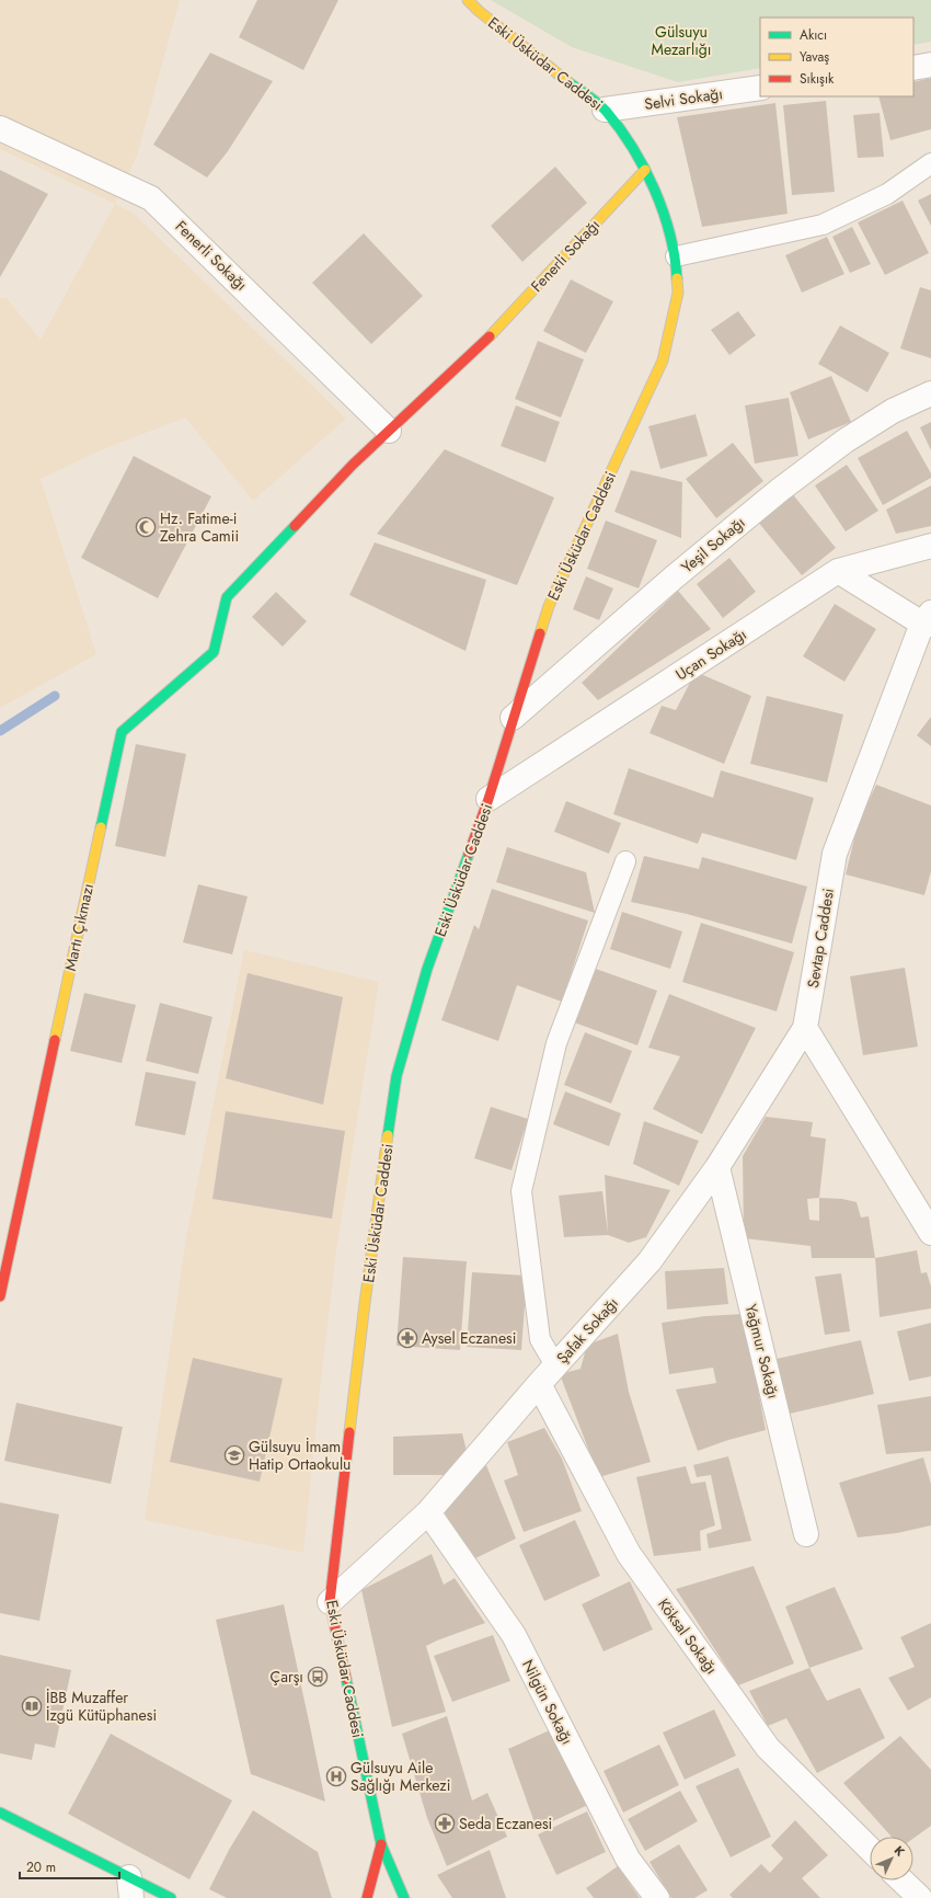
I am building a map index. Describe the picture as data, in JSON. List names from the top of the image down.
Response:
{
  "streets": {
    "main road": ["Eski Üsküdar Caddesi", "Fenerli Sokağı", "Martı Çıkmazı"],
    "street": [
      "Selvi Sokağı",
      "Yeşil Sokağı",
      "Uçan Sokağı",
      "Sevtap Caddesi",
      "Şafak Sokağı",
      "Yağmur Sokağı",
      "Köksal Sokağı",
      "Nilgün Sokağı"
    ]
  },
  "crossings": [
    ["Eski Üsküdar Caddesi", "Selvi Sokağı"],
    ["Eski Üsküdar Caddesi", "Fenerli Sokağı"],
    ["Eski Üsküdar Caddesi", "Yeşil Sokağı"],
    ["Eski Üsküdar Caddesi", "Uçan Sokağı"],
    ["Eski Üsküdar Caddesi", "Şafak Sokağı"],
    ["Fenerli Sokağı", "Martı Çıkmazı"],
    ["Sevtap Caddesi", "Şafak Sokağı"],
    ["Şafak Sokağı", "Yağmur Sokağı"],
    ["Şafak Sokağı", "Köksal Sokağı"],
    ["Şafak Sokağı", "Nilgün Sokağı"]
  ],
  "parks": ["Gülsuyu Mezarlığı"],
  "places": {
    "mosque": ["Hz. Fatime-i Zehra Camii"],
    "pharmacy": ["Aysel Eczanesi", "Seda Eczanesi"],
    "school or university": ["Gülsuyu İmam Hatip Ortaokulu"],
    "bus stop": ["Çarşı"],
    "library": ["İBB Muzaffer İzgü Kütüphanesi"],
    "hospital": ["Gülsuyu Aile Sağlığı Merkezi"]
  },
  "legend": ["Akıcı", "Yavaş", "Sıkışık"],
  "scale_bar": "20 m",
  "north": "top right"
}
